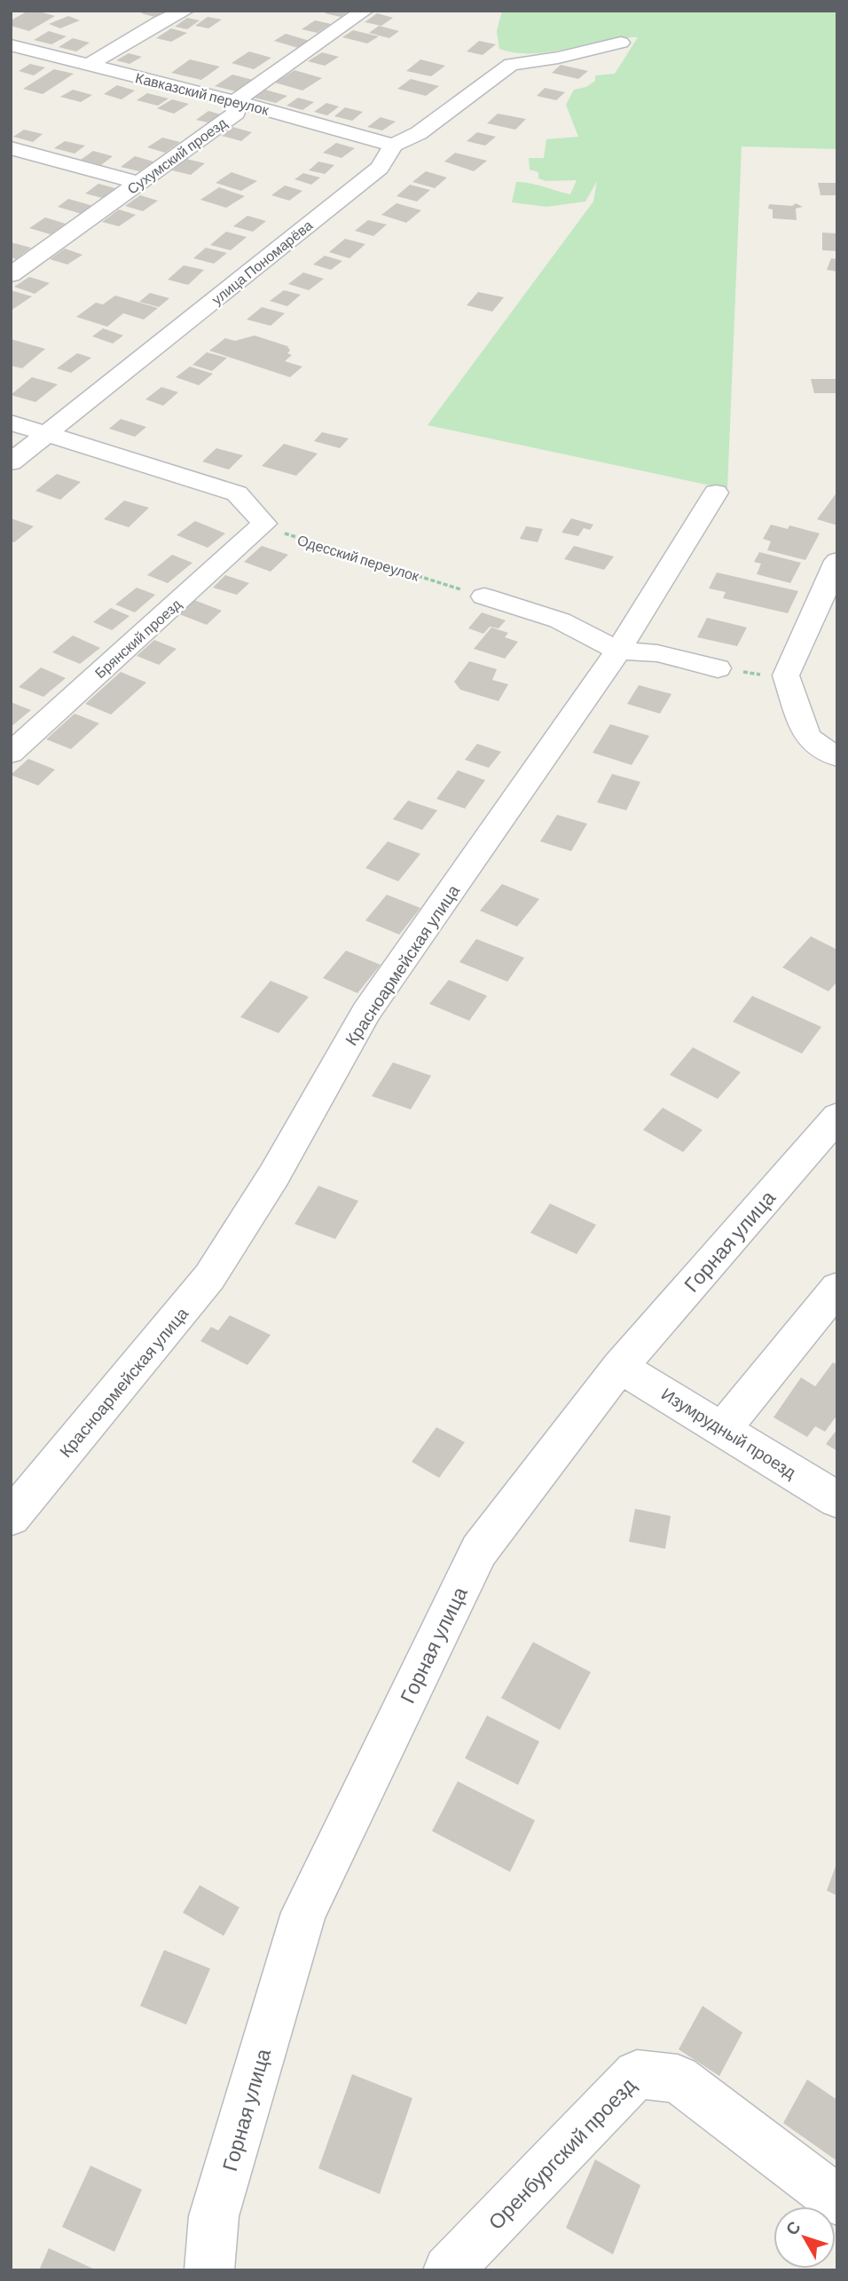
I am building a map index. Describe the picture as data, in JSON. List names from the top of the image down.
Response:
{
  "streets": {
    "street": [
      "Кавказский переулок",
      "Сухумский проезд",
      "улица Пономарёва",
      "Брянский проезд",
      "Красноармейская улица",
      "Горная улица",
      "Изумрудный проезд",
      "Оренбургский проезд"
    ],
    "path": ["Одесский переулок"]
  },
  "crossings": [
    ["Кавказский переулок", "Сухумский проезд"],
    ["Кавказский переулок", "улица Пономарёва"],
    ["Одесский переулок", "Брянский проезд"],
    ["Горная улица", "Изумрудный проезд"]
  ],
  "north": "top left"
}
